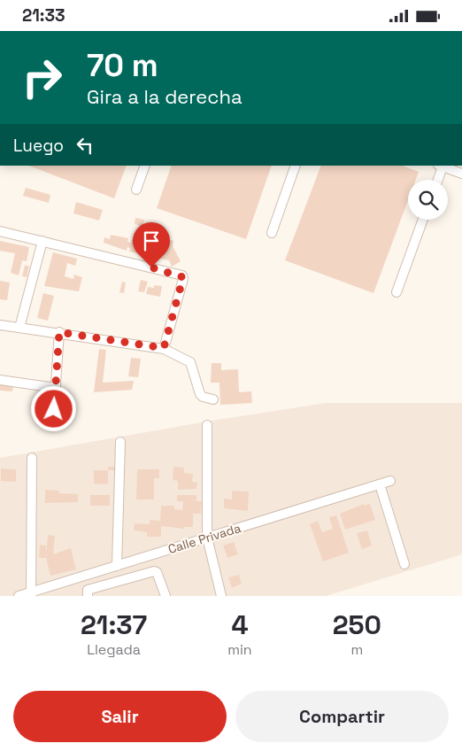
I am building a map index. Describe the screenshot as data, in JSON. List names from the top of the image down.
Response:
{
  "streets": {
    "street": ["Calle Privada"]
  },
  "page": {
    "status": "21:33",
    "turn": ["70 m", "Gira a la derecha"],
    "then": "Luego",
    "eta": [
      "21:37",
      "Llegada",
      "4",
      "min",
      "250",
      "m"
    ],
    "buttons": ["Salir", "Compartir"]
  }
}
